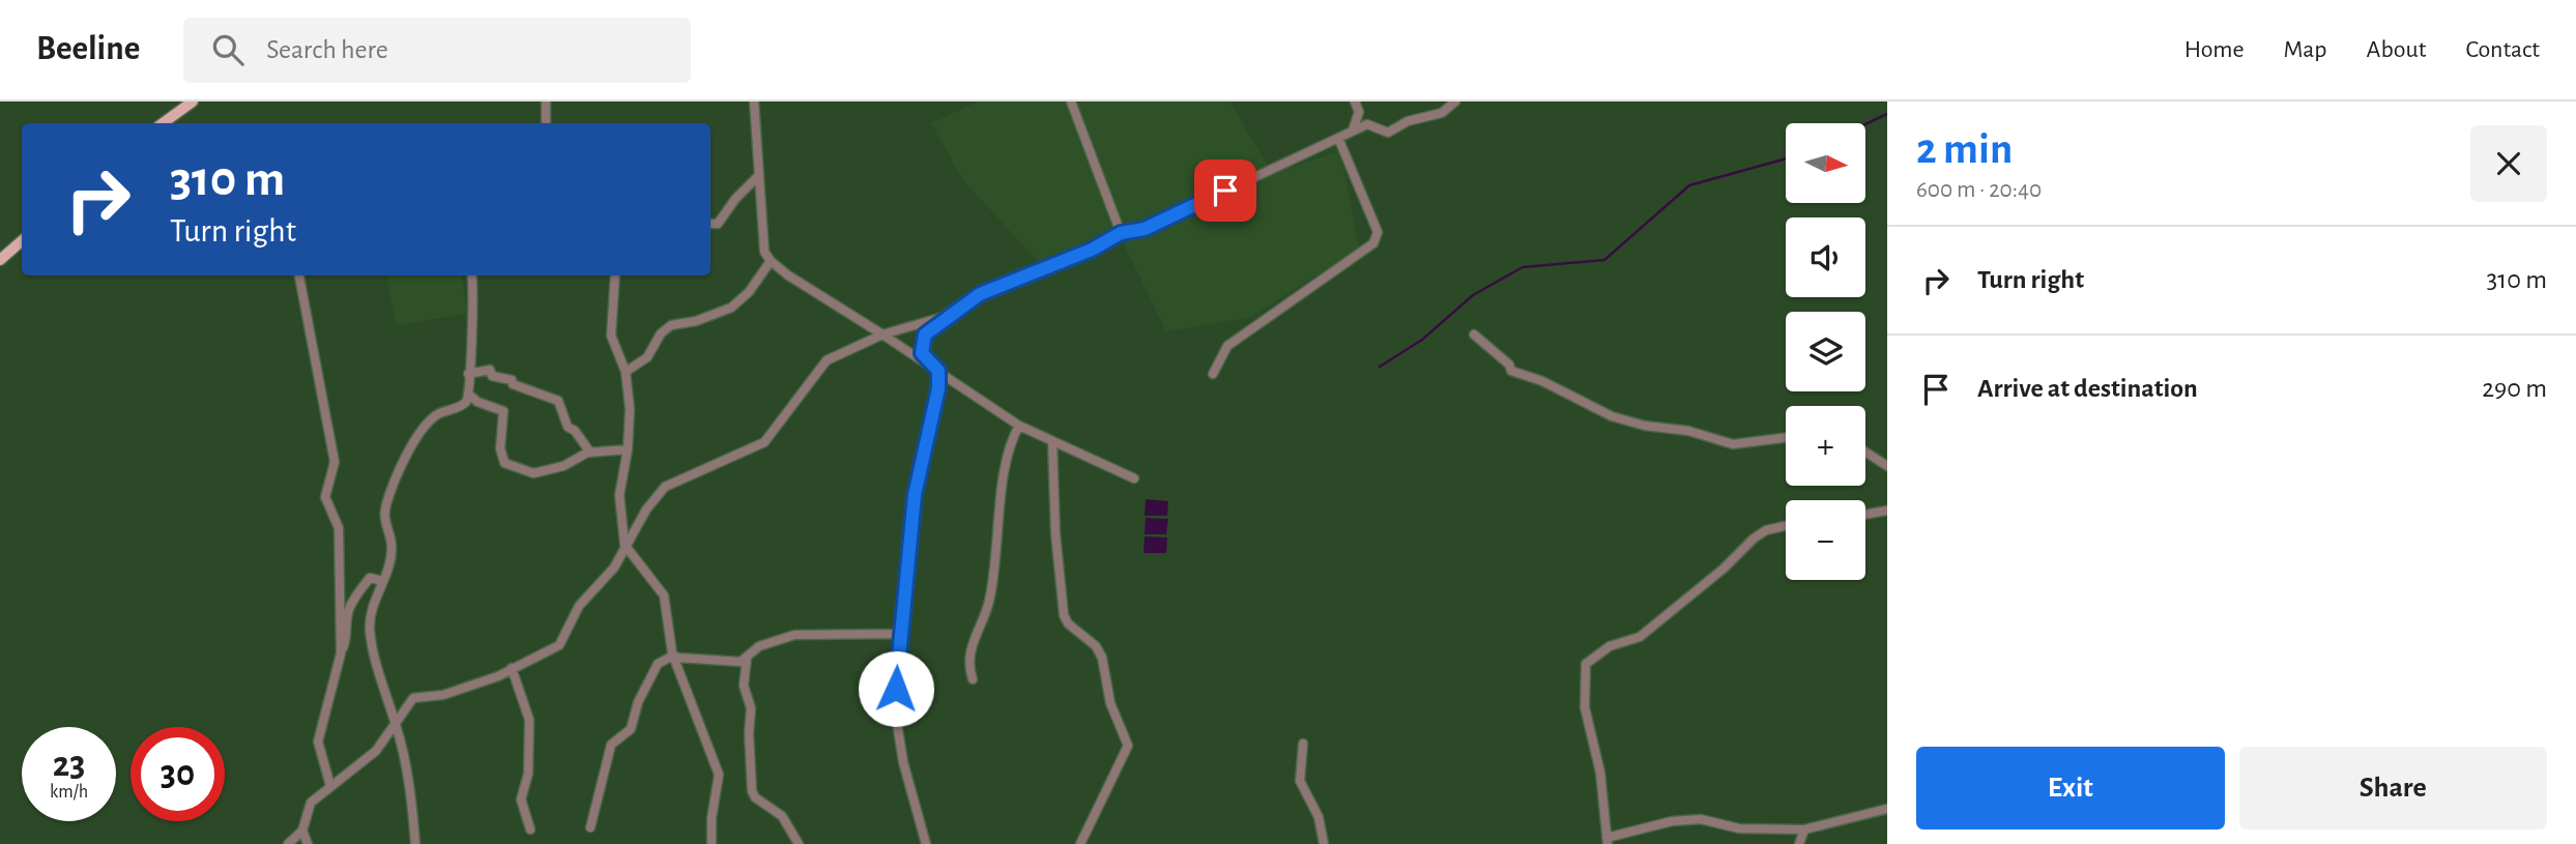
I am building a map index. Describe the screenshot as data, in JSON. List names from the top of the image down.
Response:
{
  "north": "right",
  "page": {
    "header": "Beeline",
    "search": "Search here",
    "nav": [
      "Home",
      "Map",
      "About",
      "Contact"
    ],
    "heading": ["2 min", "600 m · 20:40"],
    "map_buttons": ["+", "−"],
    "turn": ["310 m", "Turn right"],
    "list": [
      {
        "name": "Turn right",
        "value": "310 m"
      },
      {
        "name": "Arrive at destination",
        "value": "290 m"
      }
    ],
    "speed": "23 km/h",
    "limit": "30",
    "buttons": ["Exit", "Share"]
  }
}
